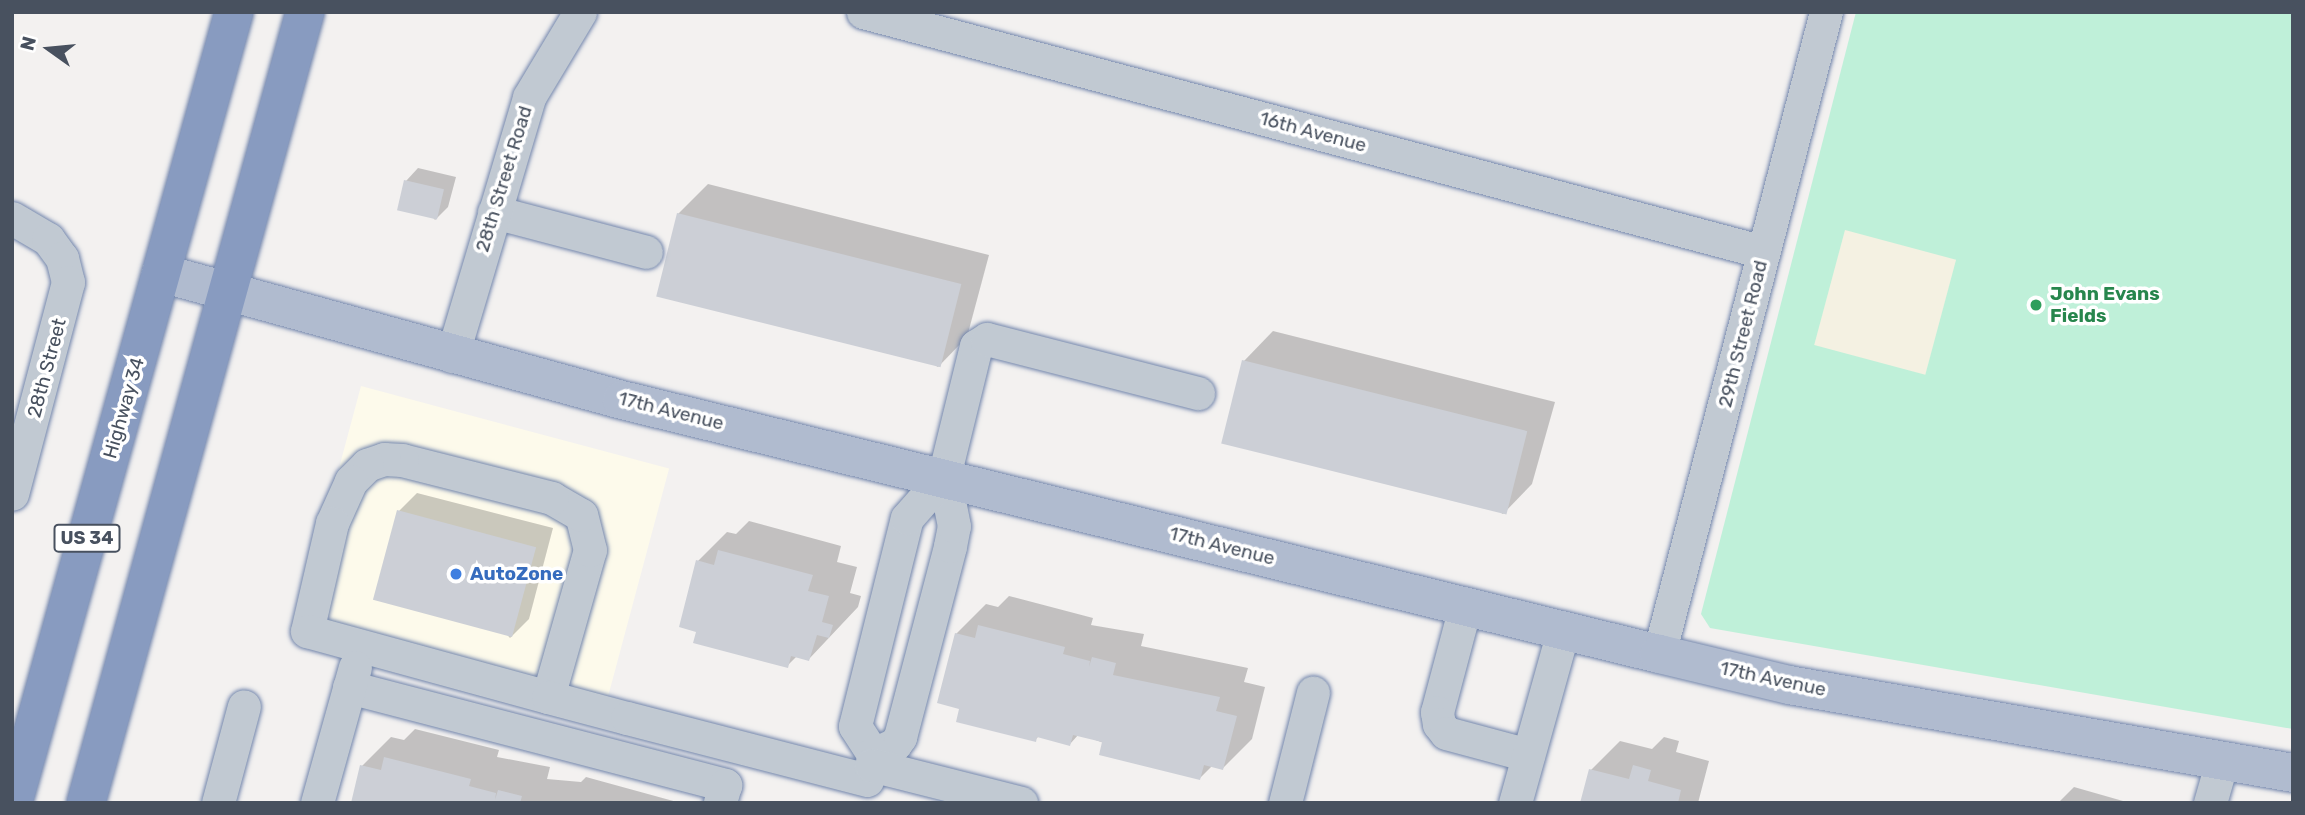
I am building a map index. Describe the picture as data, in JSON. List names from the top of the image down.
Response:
{
  "streets": {
    "highway": ["Highway 34", "US 34"],
    "main road": ["17th Avenue"],
    "street": [
      "16th Avenue",
      "28th Street Road",
      "29th Street Road",
      "28th Street"
    ]
  },
  "crossings": [
    ["16th Avenue", "29th Street Road"],
    ["28th Street Road", "17th Avenue"],
    ["29th Street Road", "17th Avenue"],
    ["Highway 34", "17th Avenue"]
  ],
  "places": ["John Evans Fields", "AutoZone"],
  "north": "left"
}
